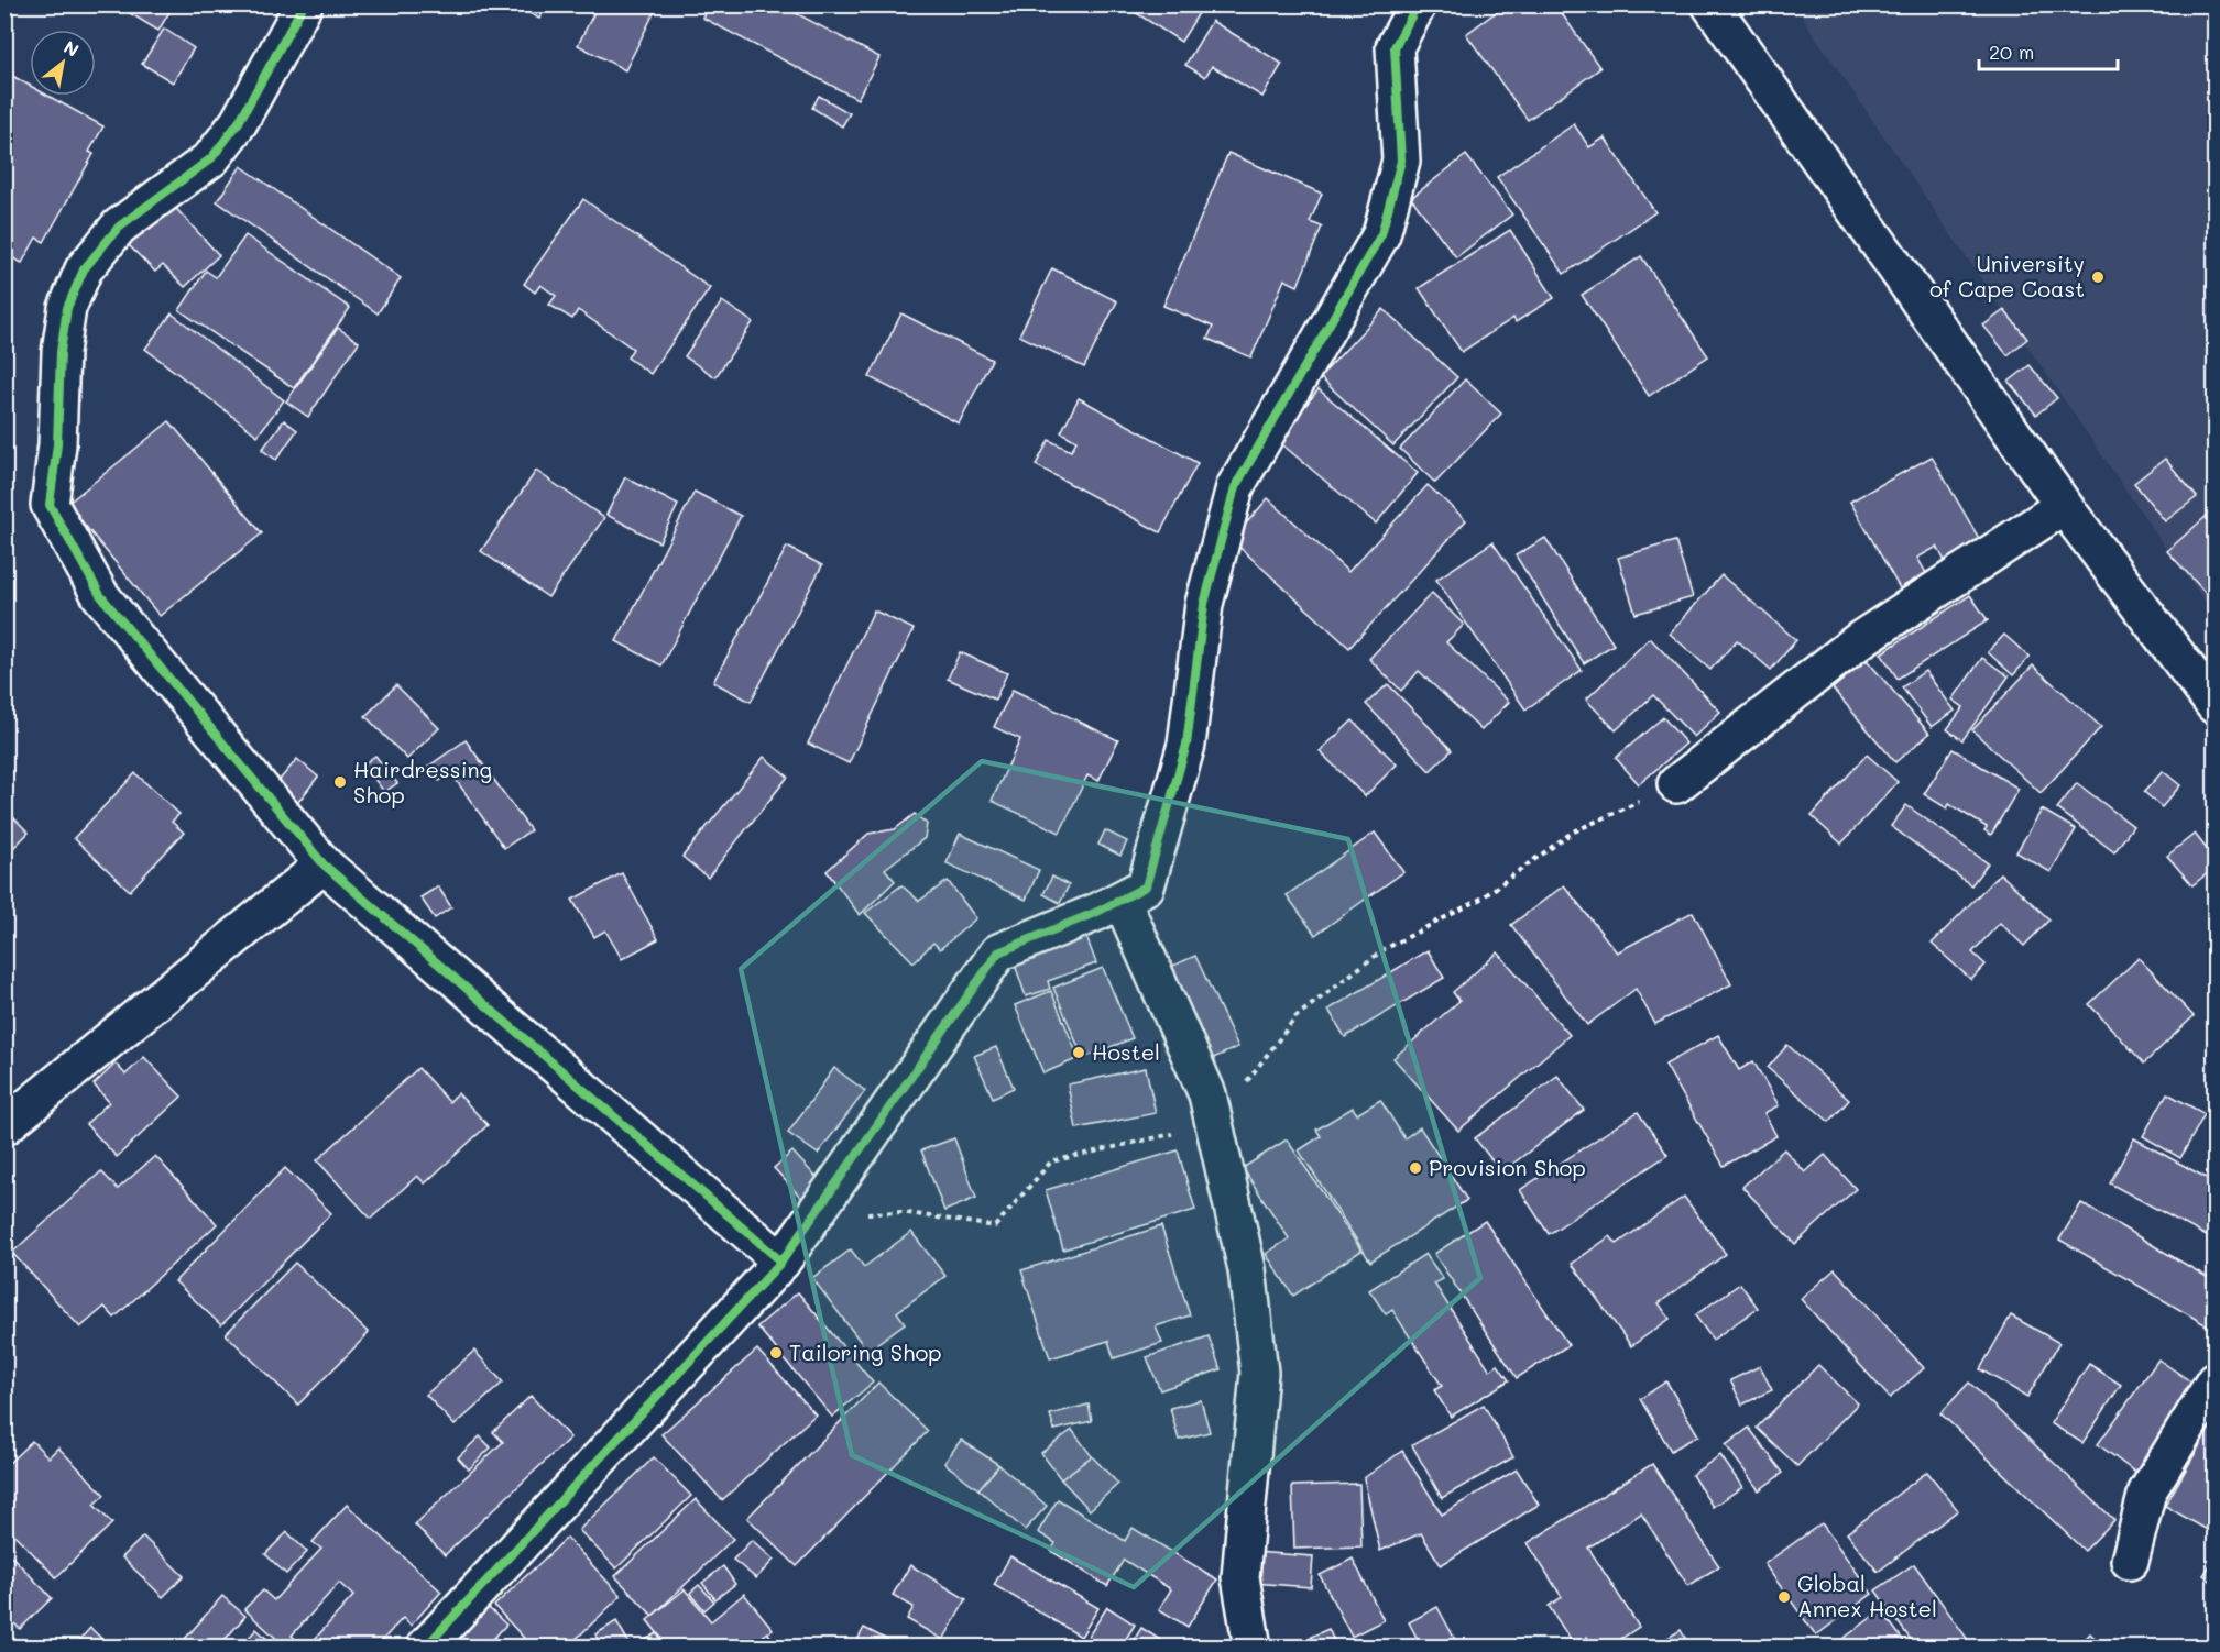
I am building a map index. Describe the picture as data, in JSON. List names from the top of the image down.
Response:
{
  "places": [
    "University of Cape Coast",
    "Hairdressing Shop",
    "Hostel",
    "Provision Shop",
    "Tailoring Shop",
    "Global Annex Hostel"
  ],
  "scale_bar": "20 m",
  "north": "top right"
}
